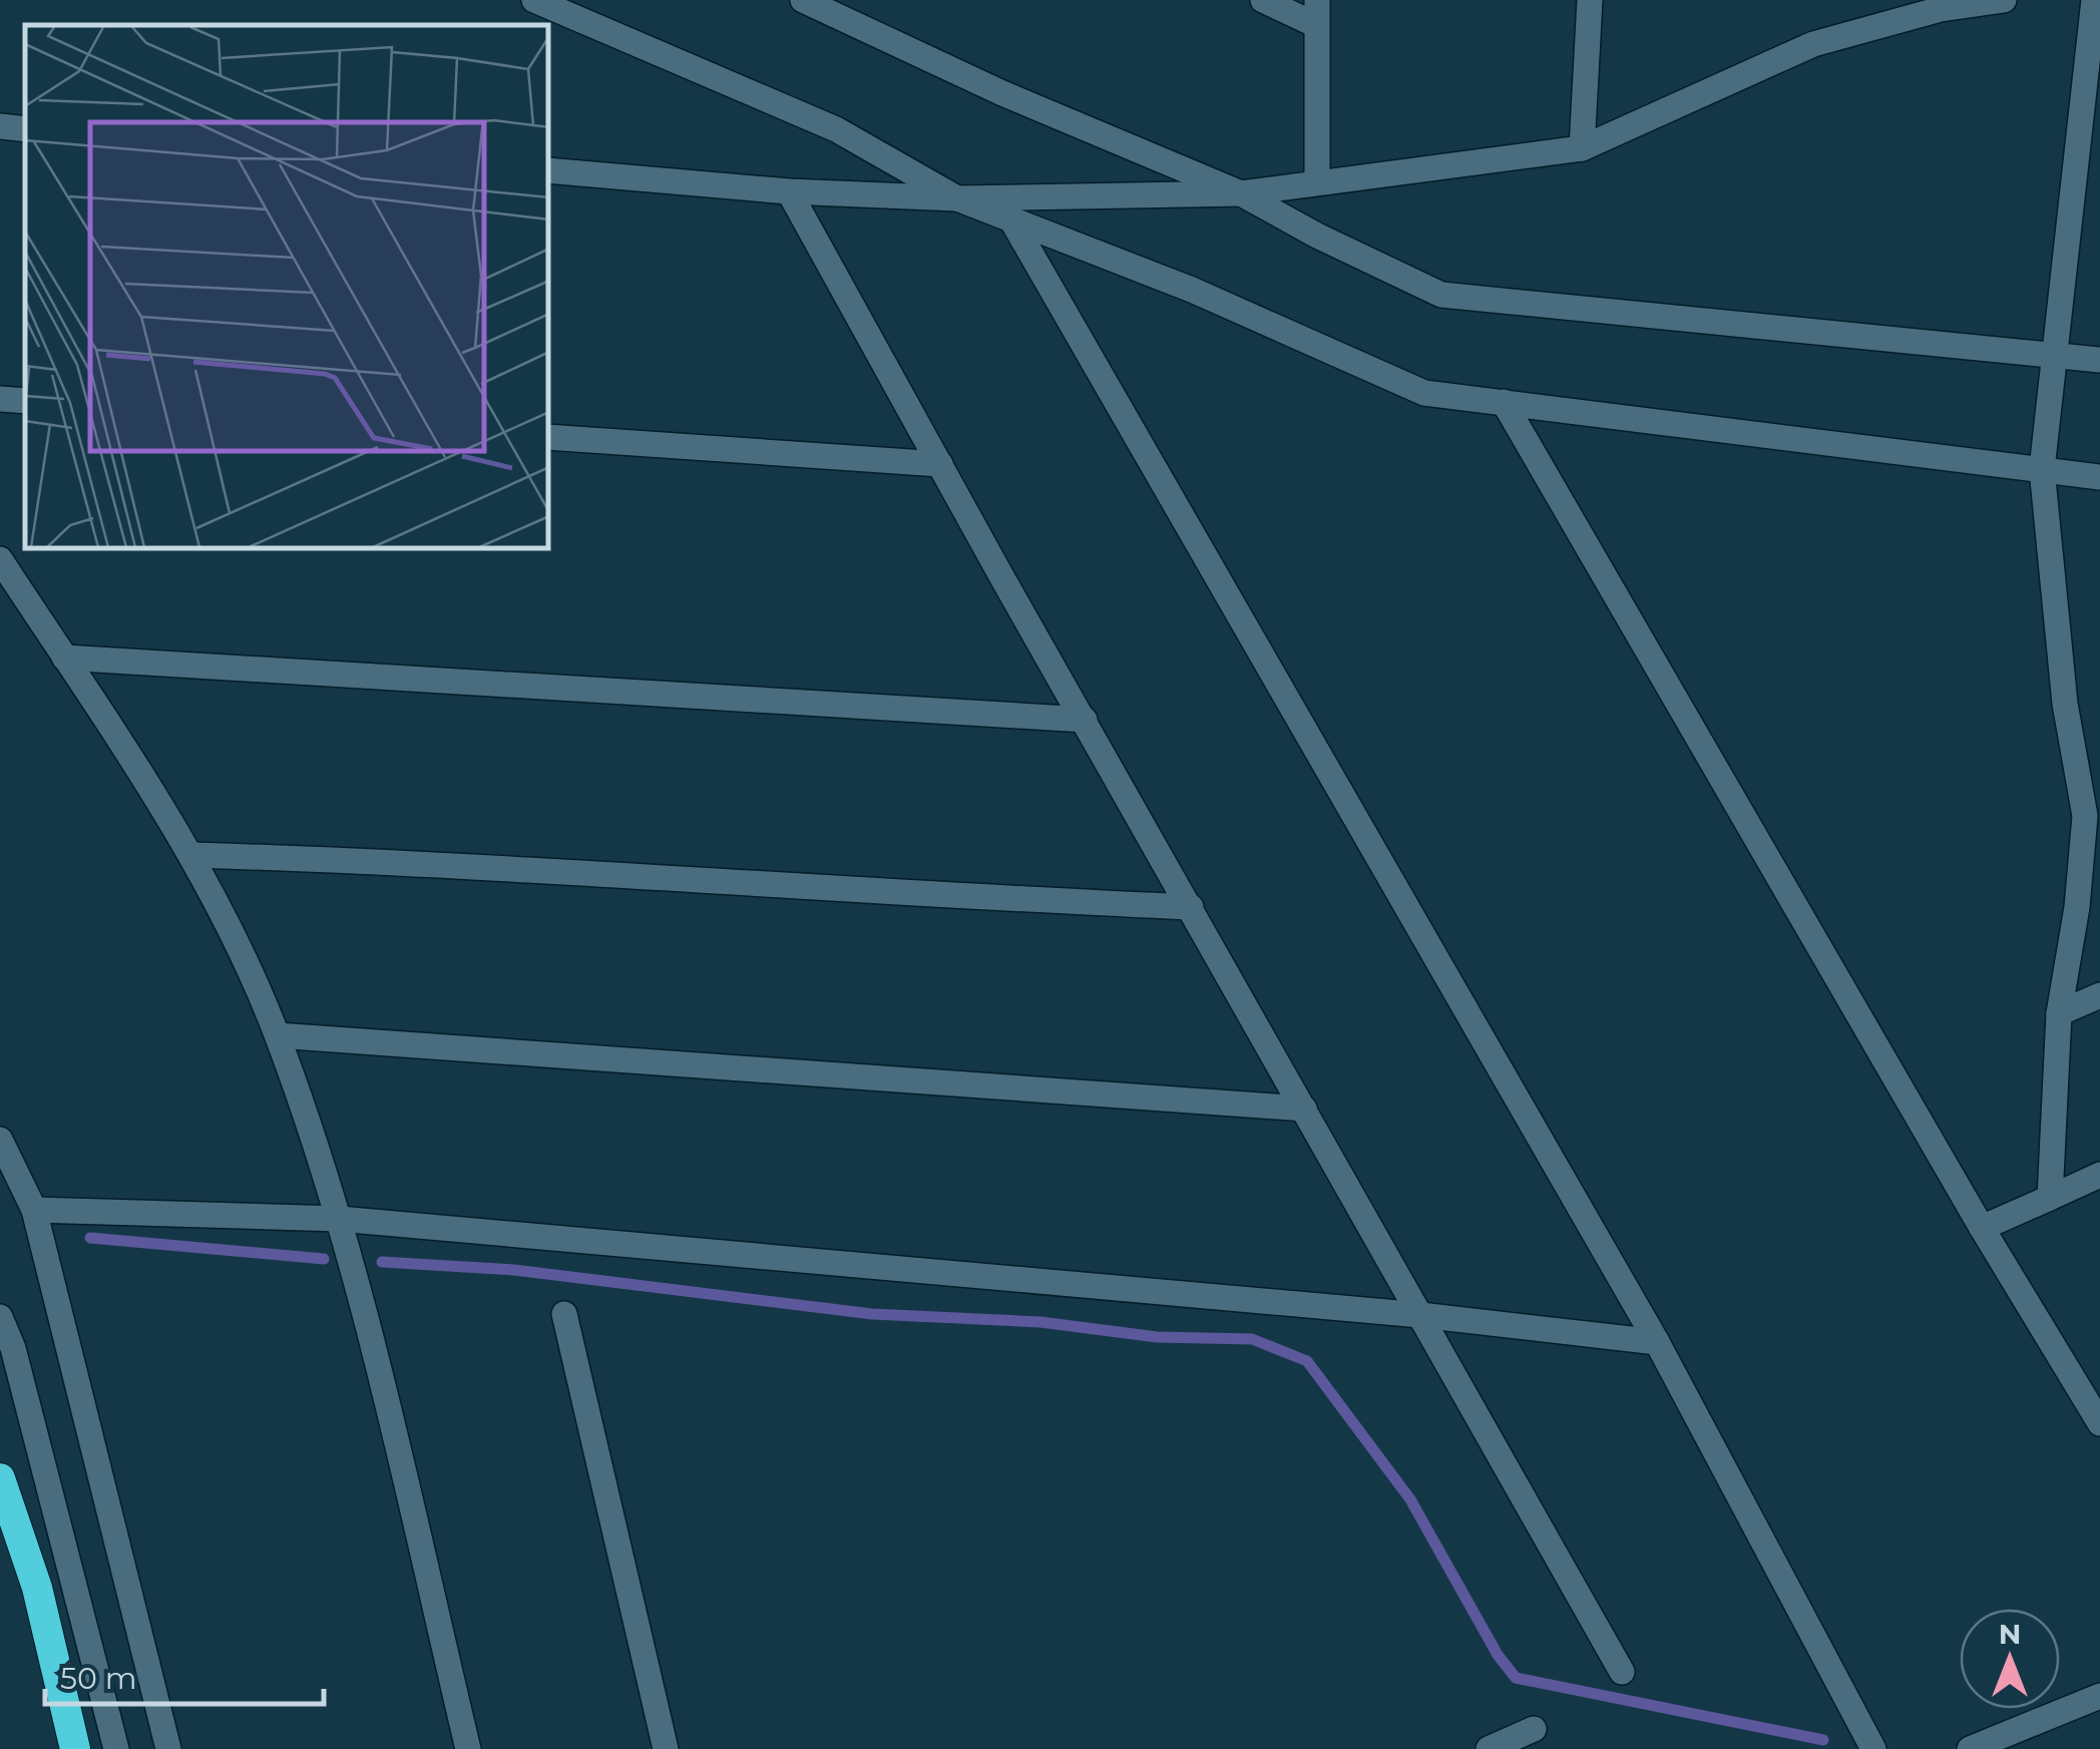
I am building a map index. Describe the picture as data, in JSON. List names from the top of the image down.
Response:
{
  "scale_bar": "50 m",
  "north": "top"
}
